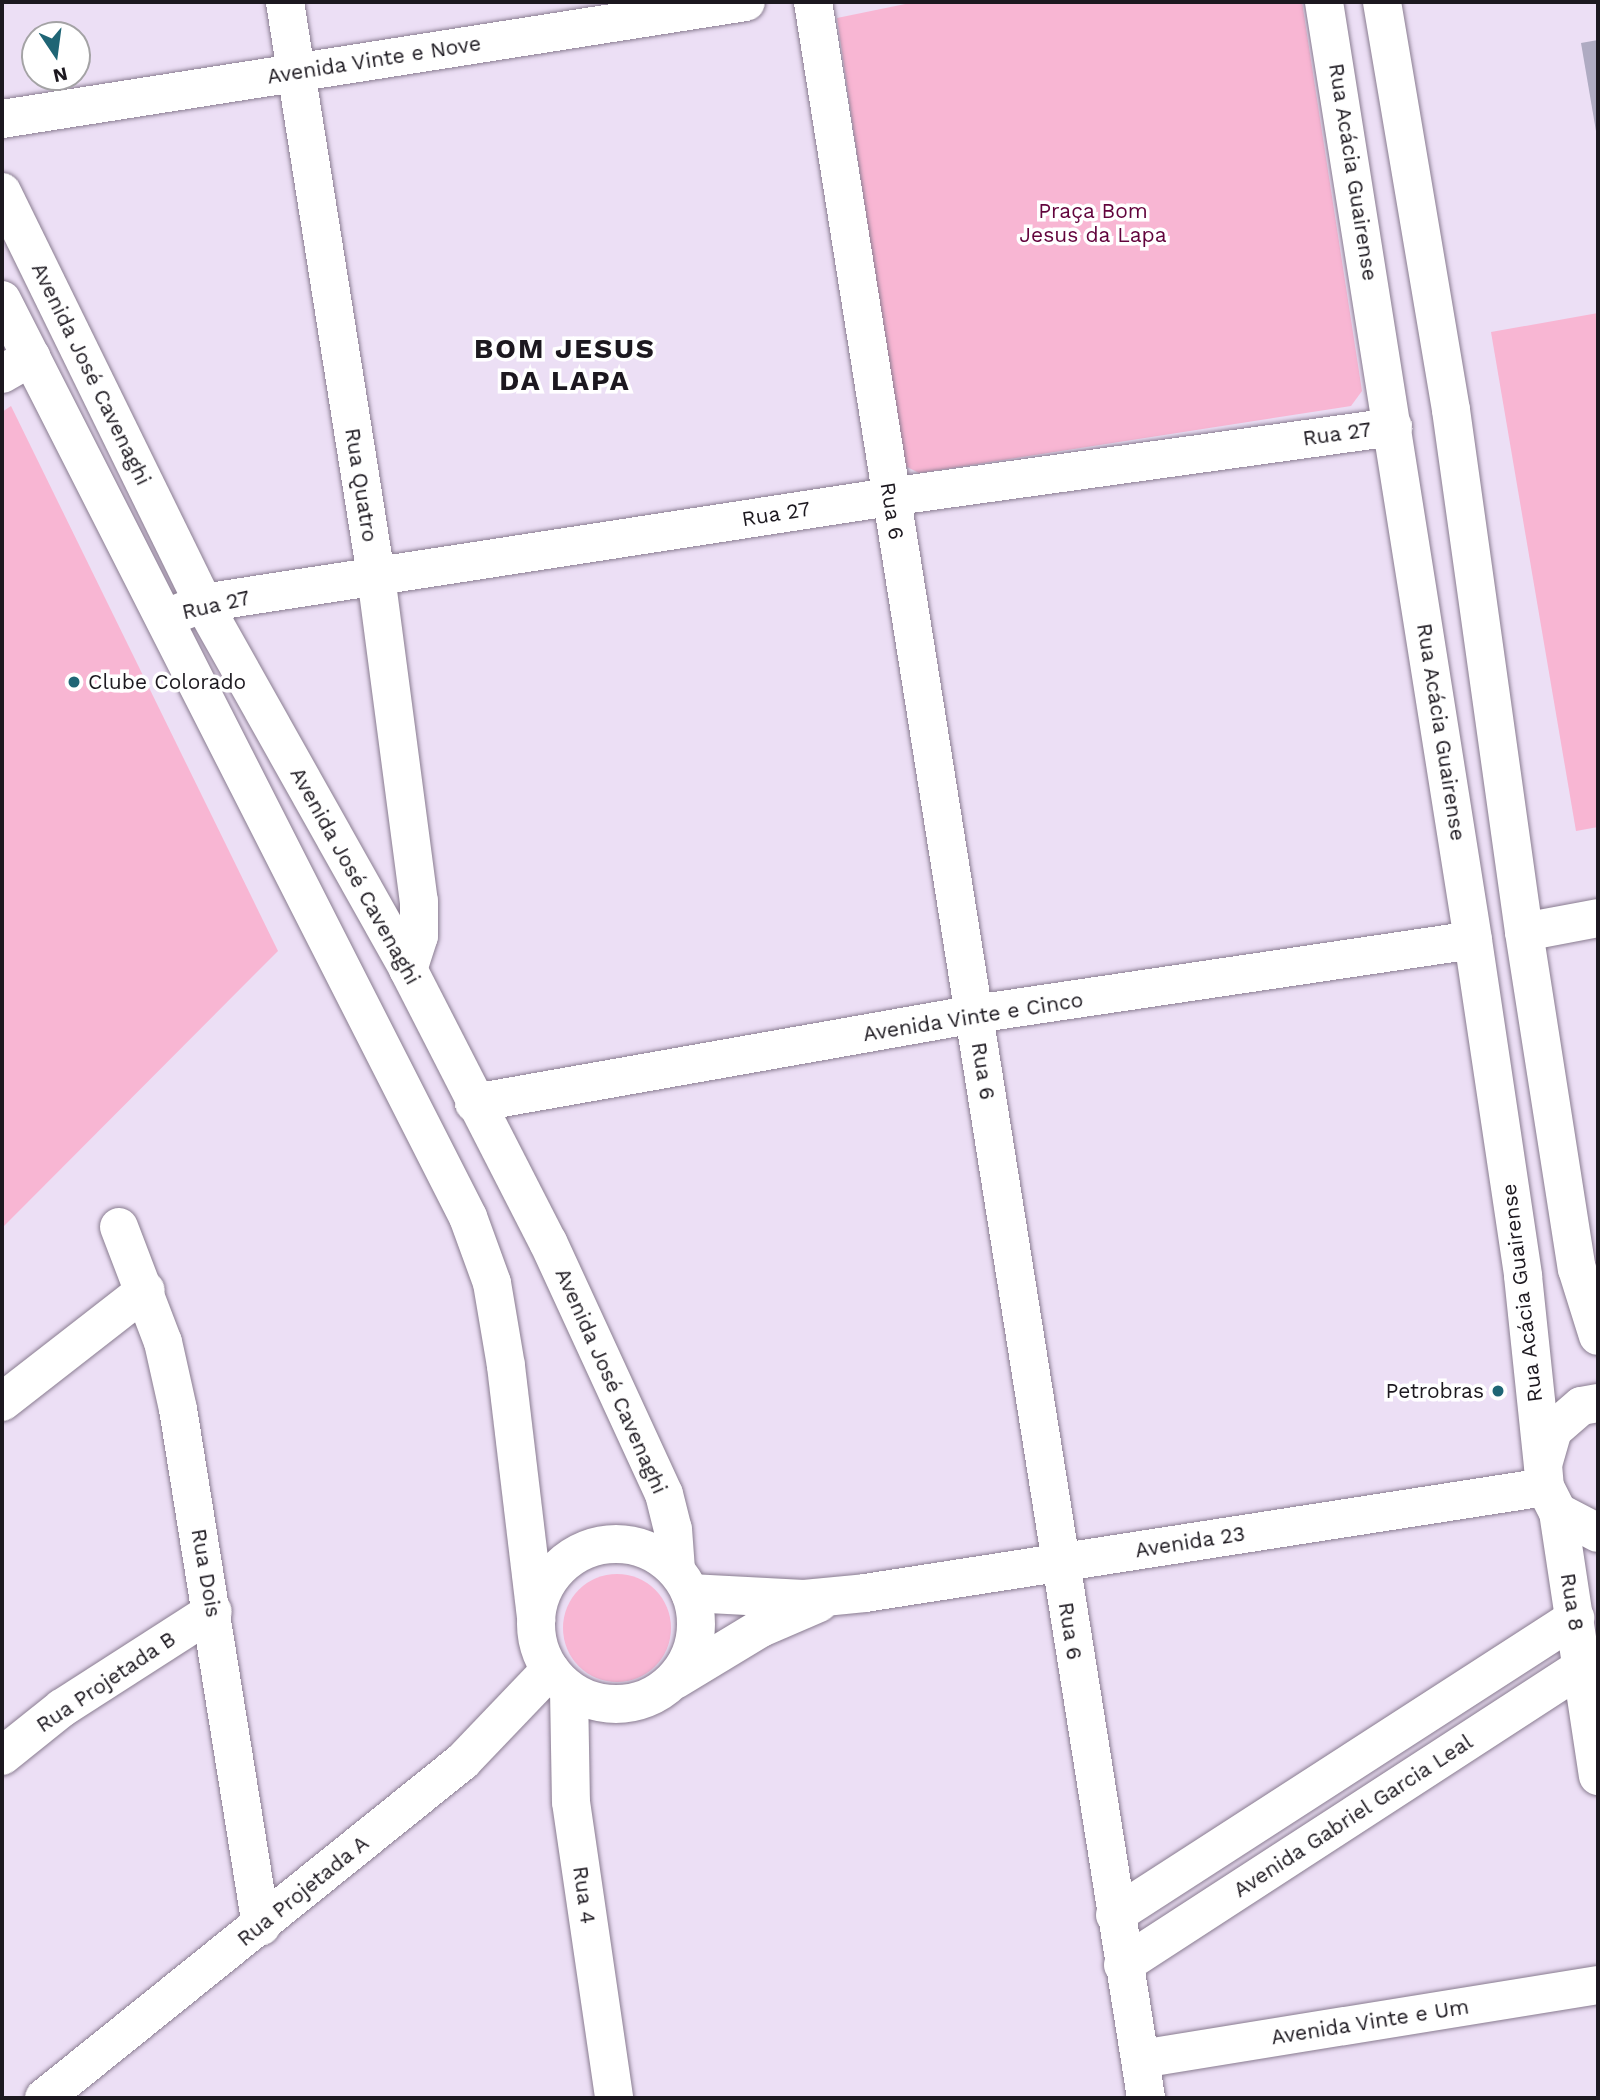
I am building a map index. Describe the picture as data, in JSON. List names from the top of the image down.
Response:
{
  "streets": {
    "street": [
      "Avenida Vinte e Nove",
      "Rua Acácia Guairense",
      "Avenida José Cavenaghi",
      "Rua 27",
      "Rua Quatro",
      "Rua 6",
      "Avenida Vinte e Cinco",
      "Avenida 23",
      "Rua Dois",
      "Rua 8",
      "Rua Projetada B",
      "Avenida Gabriel Garcia Leal",
      "Rua Projetada A",
      "Rua 4",
      "Avenida Vinte e Um"
    ]
  },
  "crossings": [
    ["Avenida Vinte e Nove", "Rua Quatro"],
    ["Rua Acácia Guairense", "Rua 27"],
    ["Rua Acácia Guairense", "Avenida Vinte e Cinco"],
    ["Rua Acácia Guairense", "Avenida 23"],
    ["Rua Acácia Guairense", "Rua 8"],
    ["Avenida José Cavenaghi", "Rua 27"],
    ["Avenida José Cavenaghi", "Rua Quatro"],
    ["Avenida José Cavenaghi", "Avenida Vinte e Cinco"],
    ["Avenida José Cavenaghi", "Avenida 23"],
    ["Avenida José Cavenaghi", "Rua Projetada A"],
    ["Avenida José Cavenaghi", "Rua 4"],
    ["Rua 27", "Rua Quatro"],
    ["Rua 27", "Rua 6"],
    ["Rua 6", "Avenida Vinte e Cinco"],
    ["Rua 6", "Avenida 23"],
    ["Rua 6", "Avenida Gabriel Garcia Leal"],
    ["Rua 6", "Avenida Vinte e Um"],
    ["Avenida 23", "Rua 8"],
    ["Avenida 23", "Rua Projetada A"],
    ["Avenida 23", "Rua 4"],
    ["Rua Dois", "Rua Projetada B"],
    ["Rua Dois", "Rua Projetada A"],
    ["Rua 8", "Avenida Gabriel Garcia Leal"],
    ["Rua Projetada A", "Rua 4"]
  ],
  "districts": ["BOM JESUS DA LAPA"],
  "parks": ["Praça Bom Jesus da Lapa"],
  "places": ["Clube Colorado", "Petrobras"],
  "north": "bottom"
}
